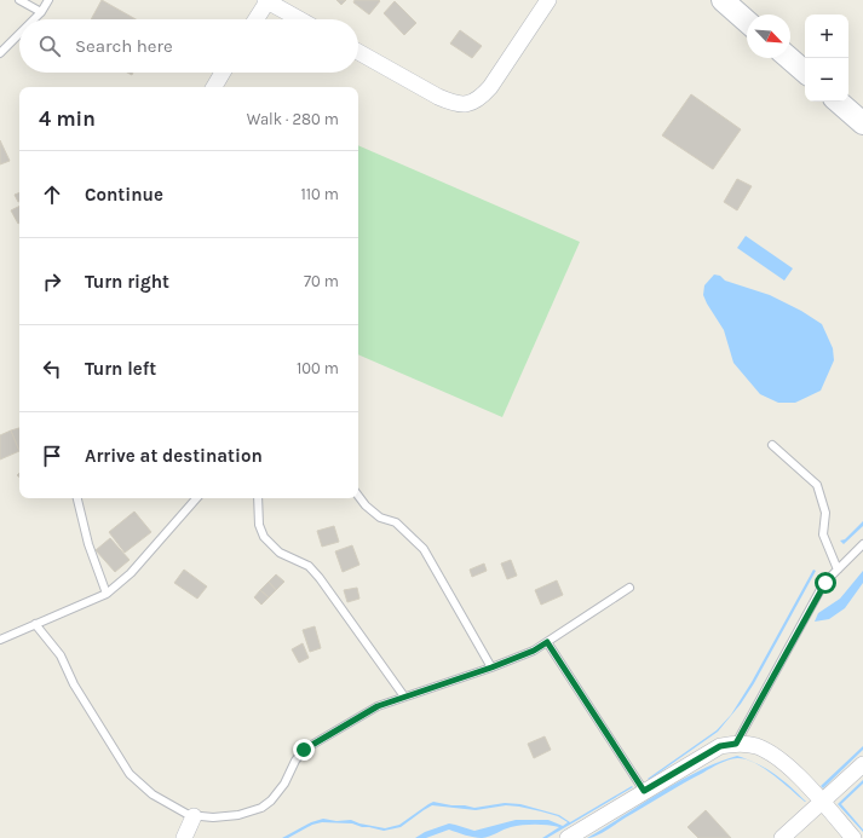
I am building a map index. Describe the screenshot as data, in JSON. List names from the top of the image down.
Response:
{
  "north": "bottom right",
  "page": {
    "map_buttons": ["+", "−"],
    "search": "Search here",
    "heading": ["4 min", "Walk · 280 m"],
    "list": [
      ["Continue", "110 m"],
      ["Turn right", "70 m"],
      ["Turn left", "100 m"],
      "Arrive at destination"
    ]
  }
}
